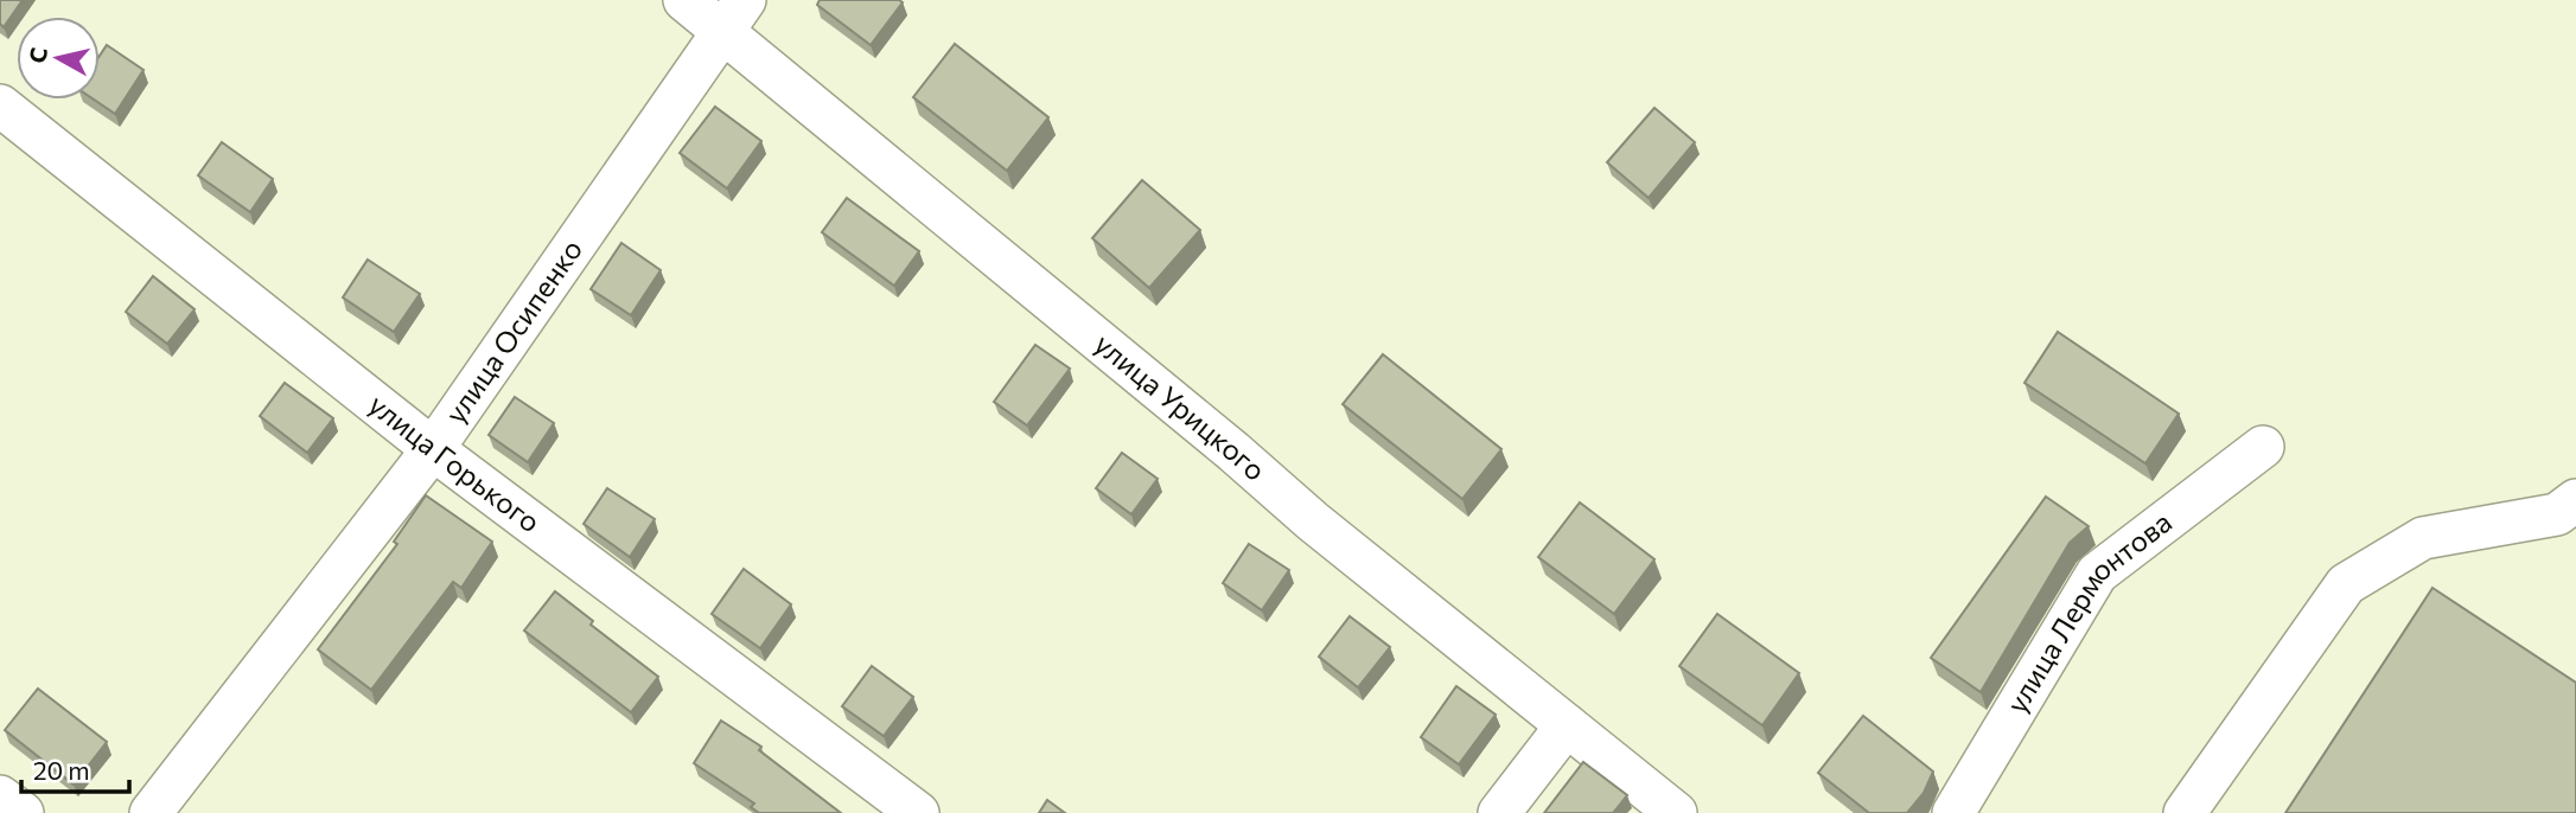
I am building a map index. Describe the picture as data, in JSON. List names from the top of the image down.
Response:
{
  "streets": {
    "street": [
      "улица Осипенко",
      "улица Урицкого",
      "улица Горького",
      "улица Лермонтова"
    ]
  },
  "crossings": [
    ["улица Осипенко", "улица Урицкого"],
    ["улица Осипенко", "улица Горького"]
  ],
  "scale_bar": "20 m",
  "north": "left"
}
